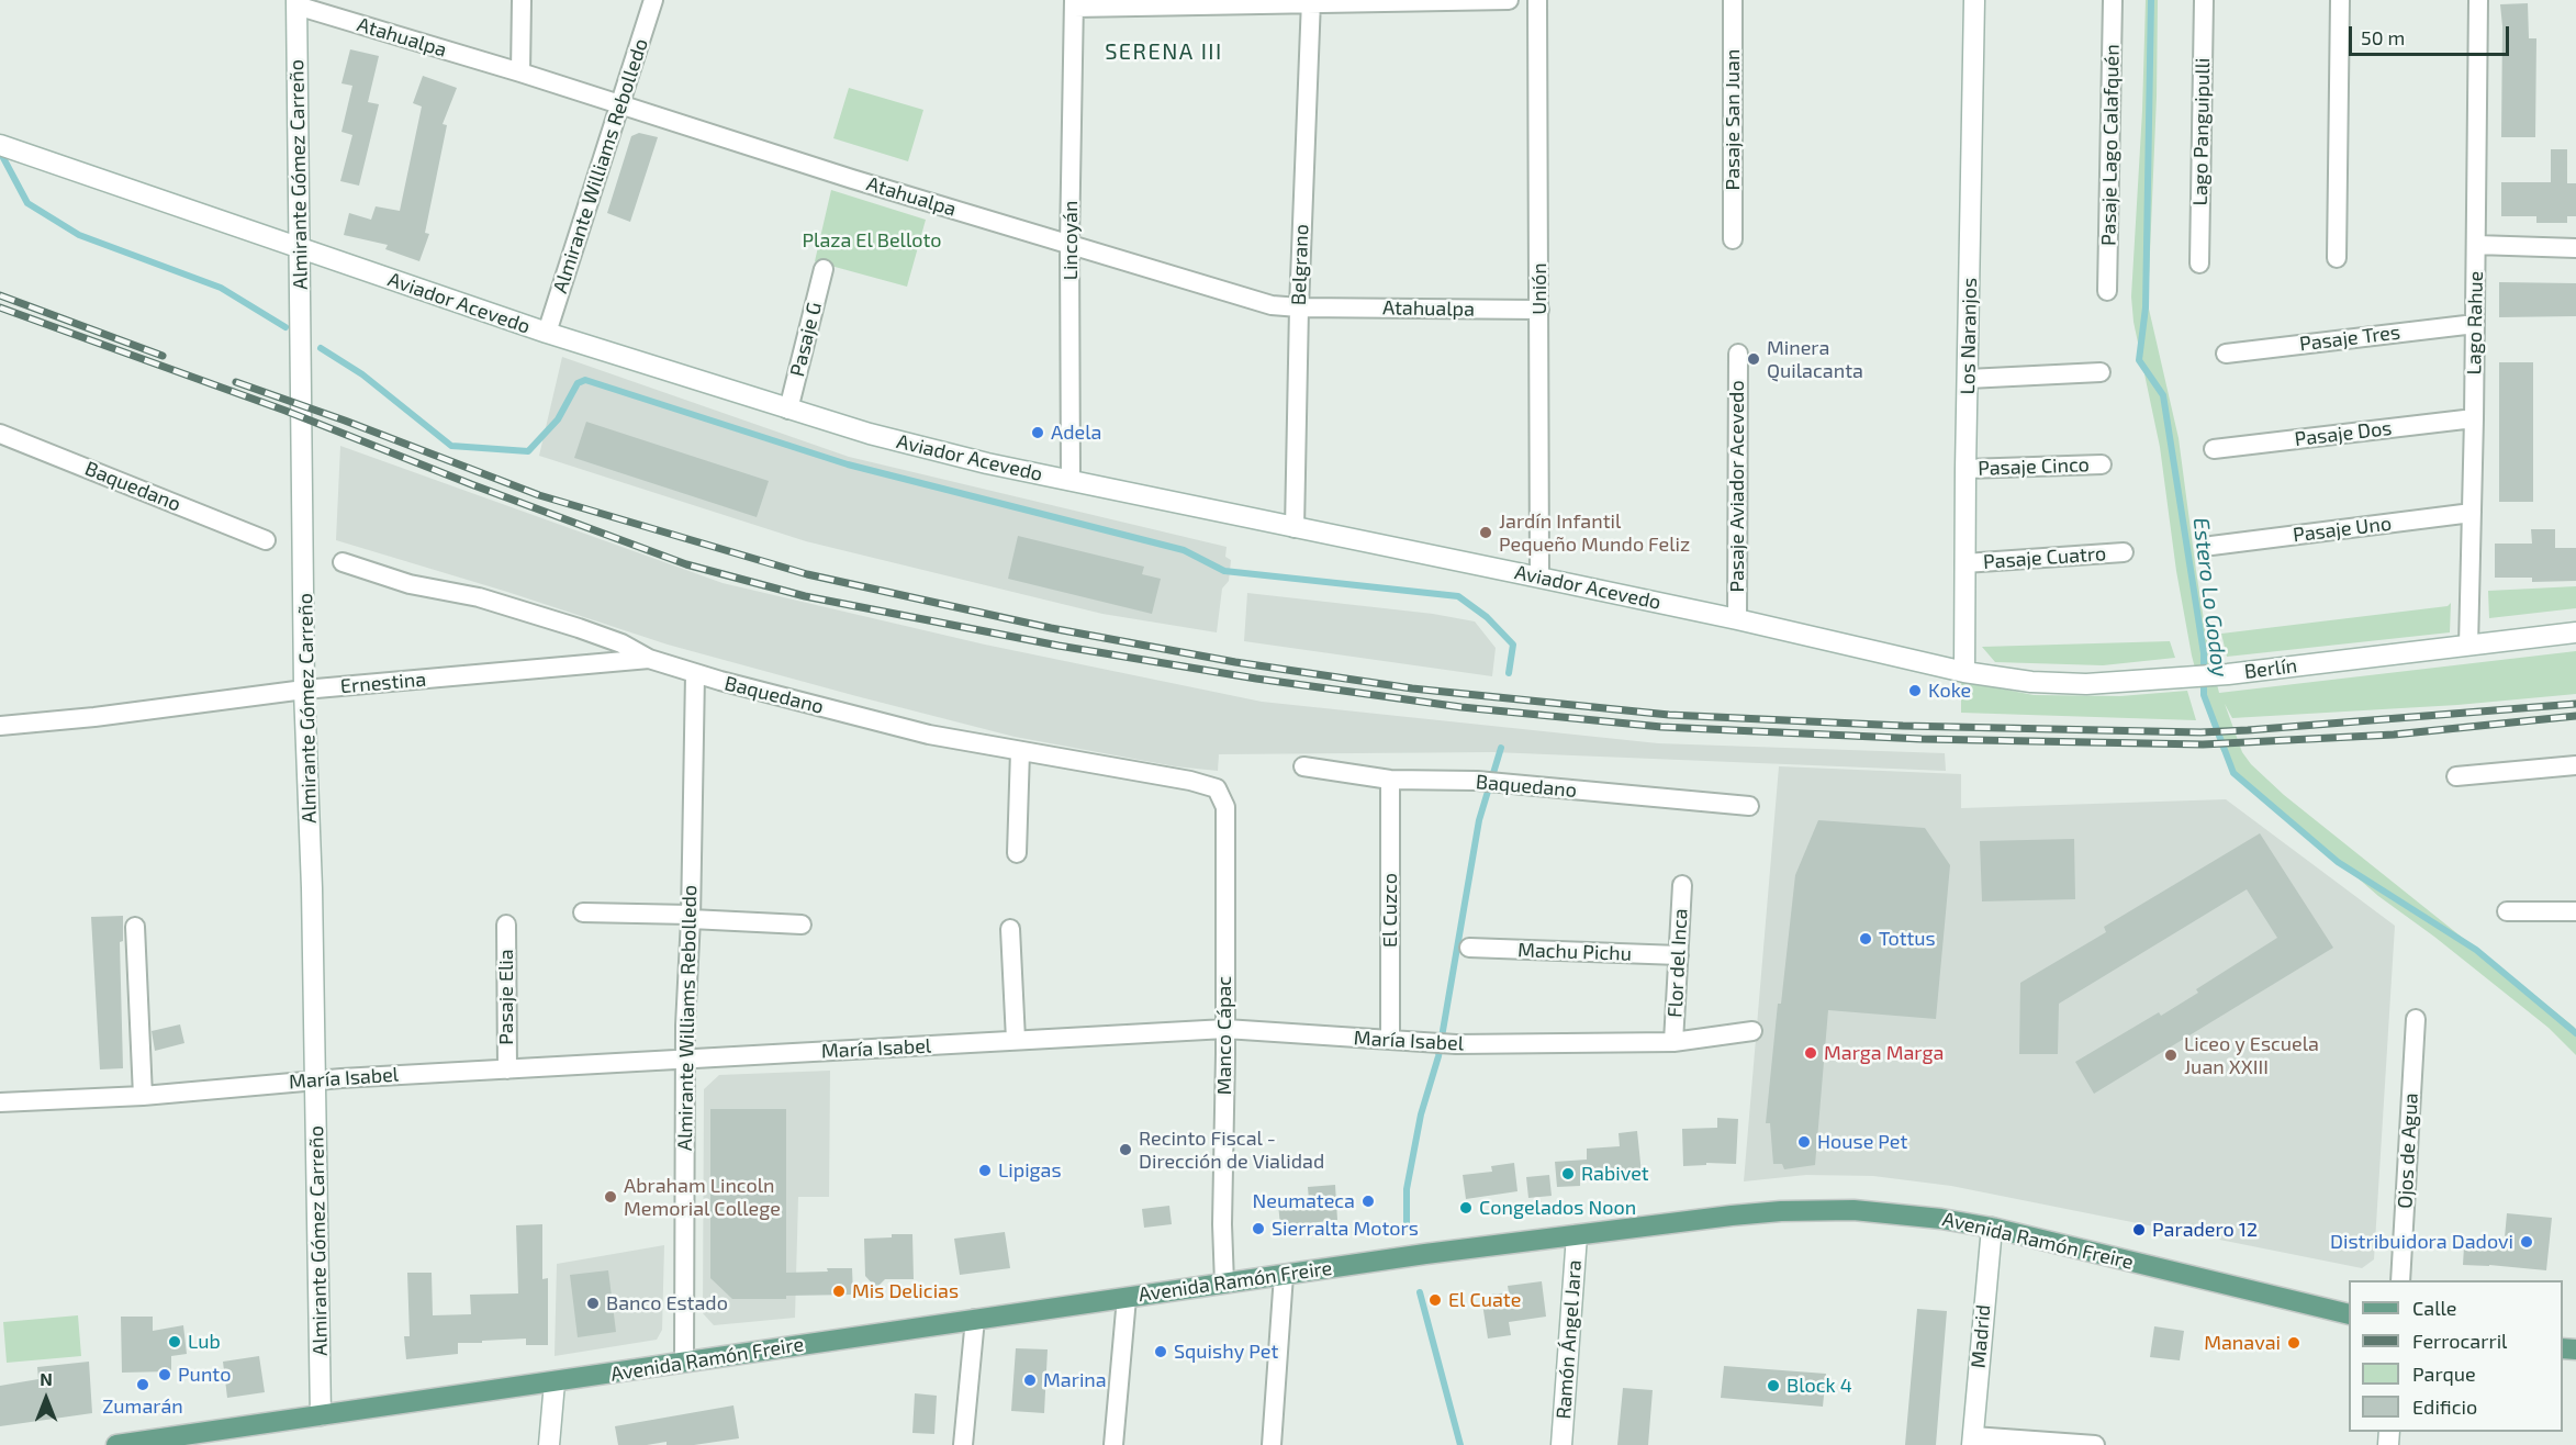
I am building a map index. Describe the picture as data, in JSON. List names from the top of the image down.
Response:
{
  "streets": {
    "main road": [
      "Almirante Gómez Carreño",
      "Aviador Acevedo",
      "Los Naranjos",
      "Berlín",
      "Avenida Ramón Freire",
      "Madrid",
      "Ramón Ángel Jara"
    ],
    "street": [
      "Atahualpa",
      "Pasaje San Juan",
      "Lago Panguipulli",
      "Pasaje Lago Calafquén",
      "Almirante Williams Rebolledo",
      "Lincoyán",
      "Belgrano",
      "Unión",
      "Lago Rahue",
      "Pasaje Tres",
      "Pasaje G",
      "Pasaje Dos",
      "Pasaje Cinco",
      "Baquedano",
      "Pasaje Aviador Acevedo",
      "Pasaje Uno",
      "Pasaje Cuatro",
      "Ernestina",
      "El Cuzco",
      "Machu Pichu",
      "Flor del Inca",
      "Pasaje Elia",
      "Manco Cápac",
      "María Isabel",
      "Ojos de Agua"
    ]
  },
  "crossings": [
    ["Atahualpa", "Almirante Williams Rebolledo"],
    ["Atahualpa", "Almirante Gómez Carreño"],
    ["Atahualpa", "Lincoyán"],
    ["Atahualpa", "Belgrano"],
    ["Atahualpa", "Unión"],
    ["Almirante Williams Rebolledo", "Aviador Acevedo"],
    ["Almirante Williams Rebolledo", "Baquedano"],
    ["Almirante Williams Rebolledo", "María Isabel"],
    ["Almirante Williams Rebolledo", "Avenida Ramón Freire"],
    ["Almirante Gómez Carreño", "Aviador Acevedo"],
    ["Almirante Gómez Carreño", "Ernestina"],
    ["Almirante Gómez Carreño", "María Isabel"],
    ["Almirante Gómez Carreño", "Avenida Ramón Freire"],
    ["Lincoyán", "Aviador Acevedo"],
    ["Belgrano", "Aviador Acevedo"],
    ["Unión", "Aviador Acevedo"],
    ["Aviador Acevedo", "Los Naranjos"],
    ["Aviador Acevedo", "Pasaje G"],
    ["Aviador Acevedo", "Pasaje Aviador Acevedo"],
    ["Aviador Acevedo", "Berlín"],
    ["Lago Rahue", "Pasaje Tres"],
    ["Lago Rahue", "Pasaje Dos"],
    ["Lago Rahue", "Pasaje Uno"],
    ["Lago Rahue", "Berlín"],
    ["Los Naranjos", "Pasaje Cinco"],
    ["Los Naranjos", "Pasaje Cuatro"],
    ["Los Naranjos", "Berlín"],
    ["Baquedano", "Ernestina"],
    ["Baquedano", "El Cuzco"],
    ["Baquedano", "Manco Cápac"],
    ["El Cuzco", "María Isabel"],
    ["Machu Pichu", "Flor del Inca"],
    ["Flor del Inca", "María Isabel"],
    ["Pasaje Elia", "María Isabel"],
    ["Manco Cápac", "María Isabel"],
    ["Manco Cápac", "Avenida Ramón Freire"],
    ["Avenida Ramón Freire", "Madrid"],
    ["Avenida Ramón Freire", "Ramón Ángel Jara"]
  ],
  "districts": ["SERENA III"],
  "water": ["Estero Lo Godoy"],
  "parks": ["Plaza El Belloto"],
  "places": [
    "Minera Quilacanta",
    "Adela",
    "Jardín Infantil Pequeño Mundo Feliz",
    "Koke",
    "Tottus",
    "Marga Marga",
    "Liceo y Escuela Juan XXIII",
    "House Pet",
    "Recinto Fiscal - Dirección de Vialidad",
    "Lipigas",
    "Rabivet",
    "Abraham Lincoln Memorial College",
    "Neumateca",
    "Congelados Noon",
    "Sierralta Motors",
    "Paradero 12",
    "Distribuidora Dadovi",
    "Mis Delicias",
    "El Cuate",
    "Banco Estado",
    "Lub",
    "Manavai",
    "Squishy Pet",
    "Punto",
    "Marina",
    "Zumarán",
    "Block 4"
  ],
  "legend": [
    "Calle",
    "Ferrocarril",
    "Parque",
    "Edificio"
  ],
  "scale_bar": "50 m",
  "north": "top"
}
